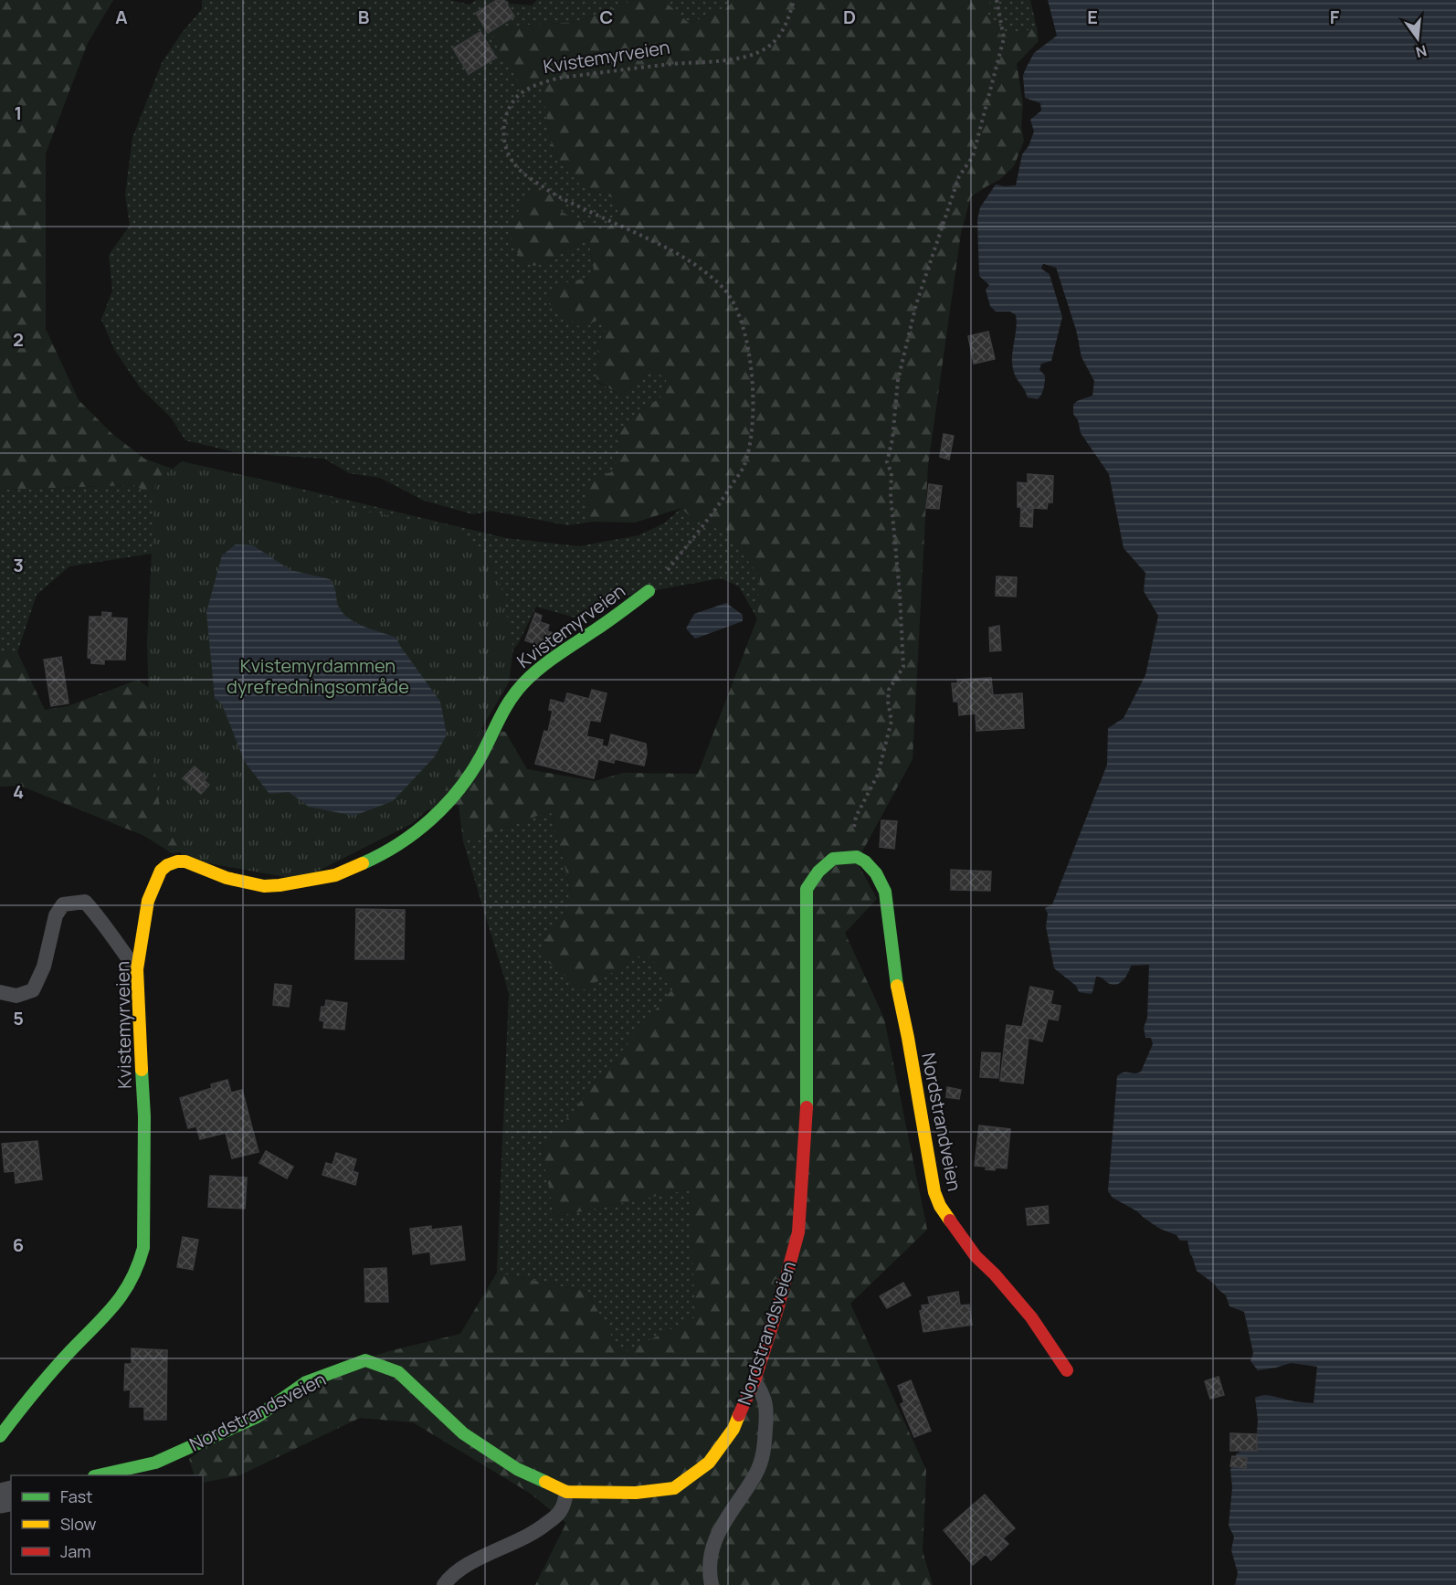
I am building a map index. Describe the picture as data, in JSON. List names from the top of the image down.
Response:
{
  "streets": {
    "street": ["Kvistemyrveien", "Nordstrandveien", "Nordstrandsveien"]
  },
  "crossings": [
    ["Nordstrandveien", "Nordstrandsveien"]
  ],
  "parks": ["Kvistemyrdammen dyrefredningsområde"],
  "legend": ["Fast", "Slow", "Jam"],
  "north": "bottom",
  "grid": {
    "columns": [
      "A",
      "B",
      "C",
      "D",
      "E",
      "F"
    ],
    "rows": [
      "1",
      "2",
      "3",
      "4",
      "5",
      "6"
    ]
  }
}
